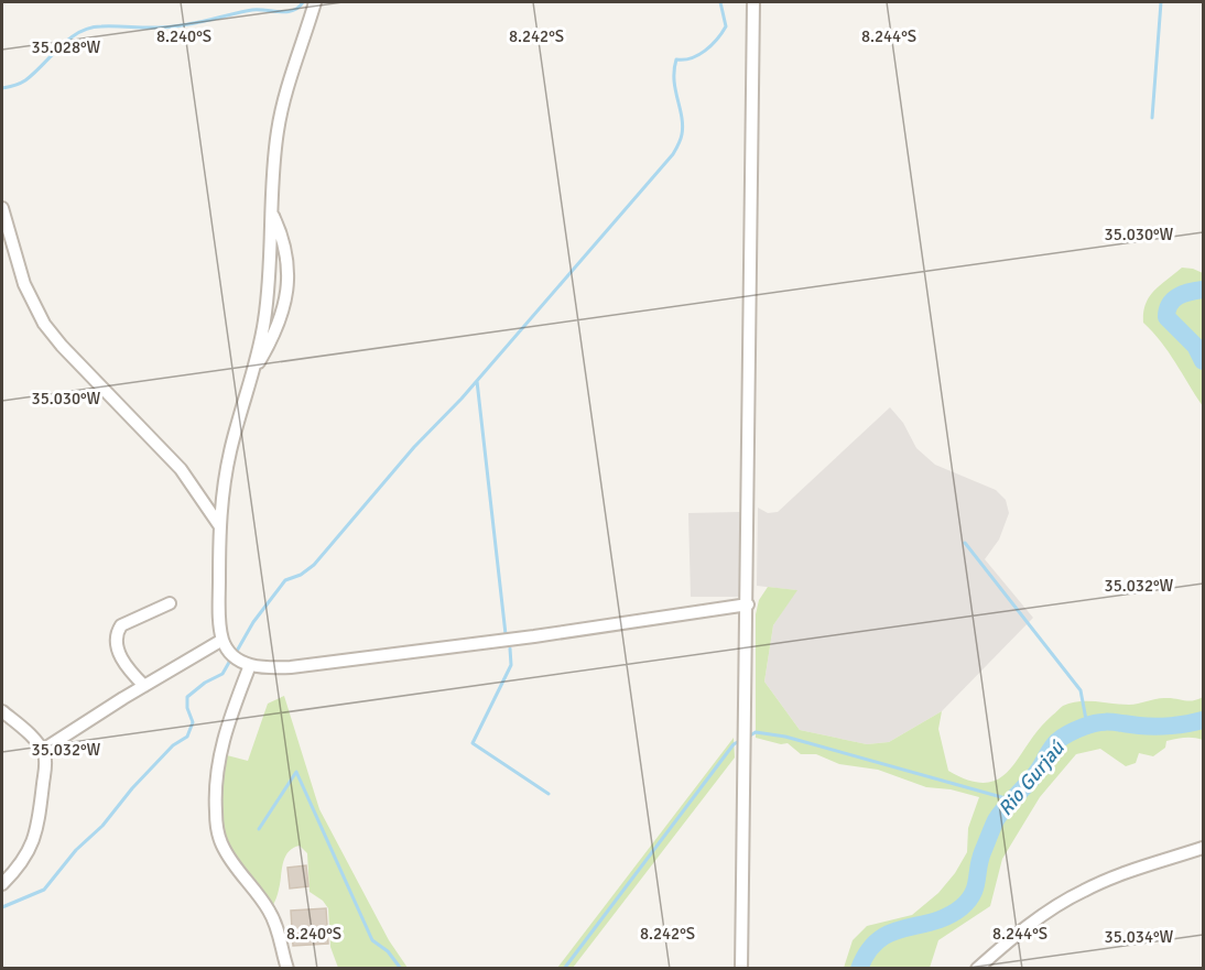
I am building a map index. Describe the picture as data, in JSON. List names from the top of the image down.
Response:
{
  "water": ["Rio Gurjaú"],
  "coordinates": [
    "8.240°S",
    "8.242°S",
    "8.244°S",
    "35.028°W",
    "35.030°W",
    "35.032°W",
    "35.034°W"
  ]
}
